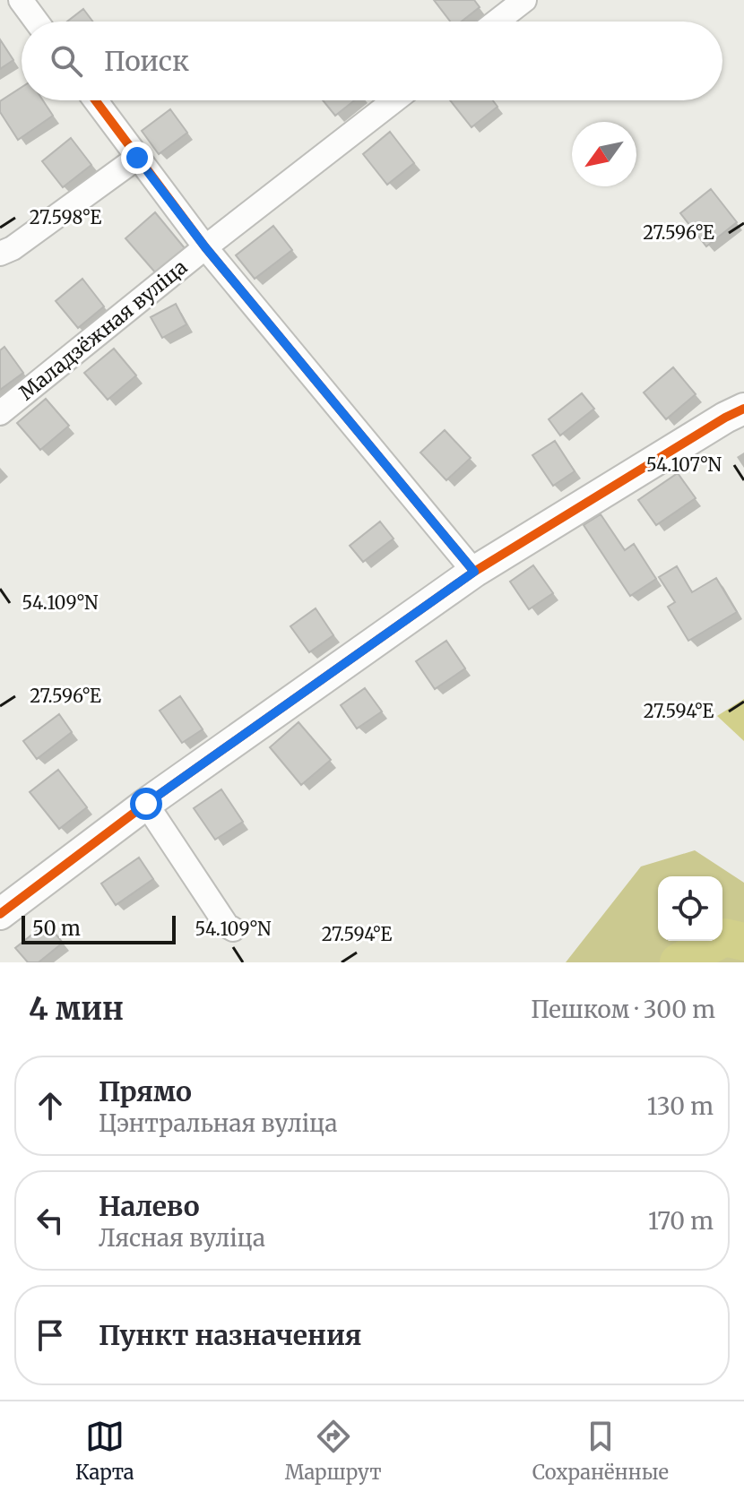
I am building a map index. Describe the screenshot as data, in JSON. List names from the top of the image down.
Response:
{
  "streets": {
    "street": ["Маладзёжная вуліца"]
  },
  "scale_bar": "50 m",
  "north": "bottom left",
  "page": {
    "search": "Поиск",
    "scale": "50 m",
    "heading": ["4 мин", "Пешком · 300 m"],
    "list": [
      ["Прямо", "Цэнтральная вуліца", "130 m"],
      ["Налево", "Лясная вуліца", "170 m"],
      "Пункт назначения"
    ],
    "nav": ["Карта", "Маршрут", "Сохранённые"]
  },
  "coordinates": [
    "27.598°E",
    "27.596°E",
    "54.107°N",
    "54.109°N",
    "27.594°E"
  ]
}
